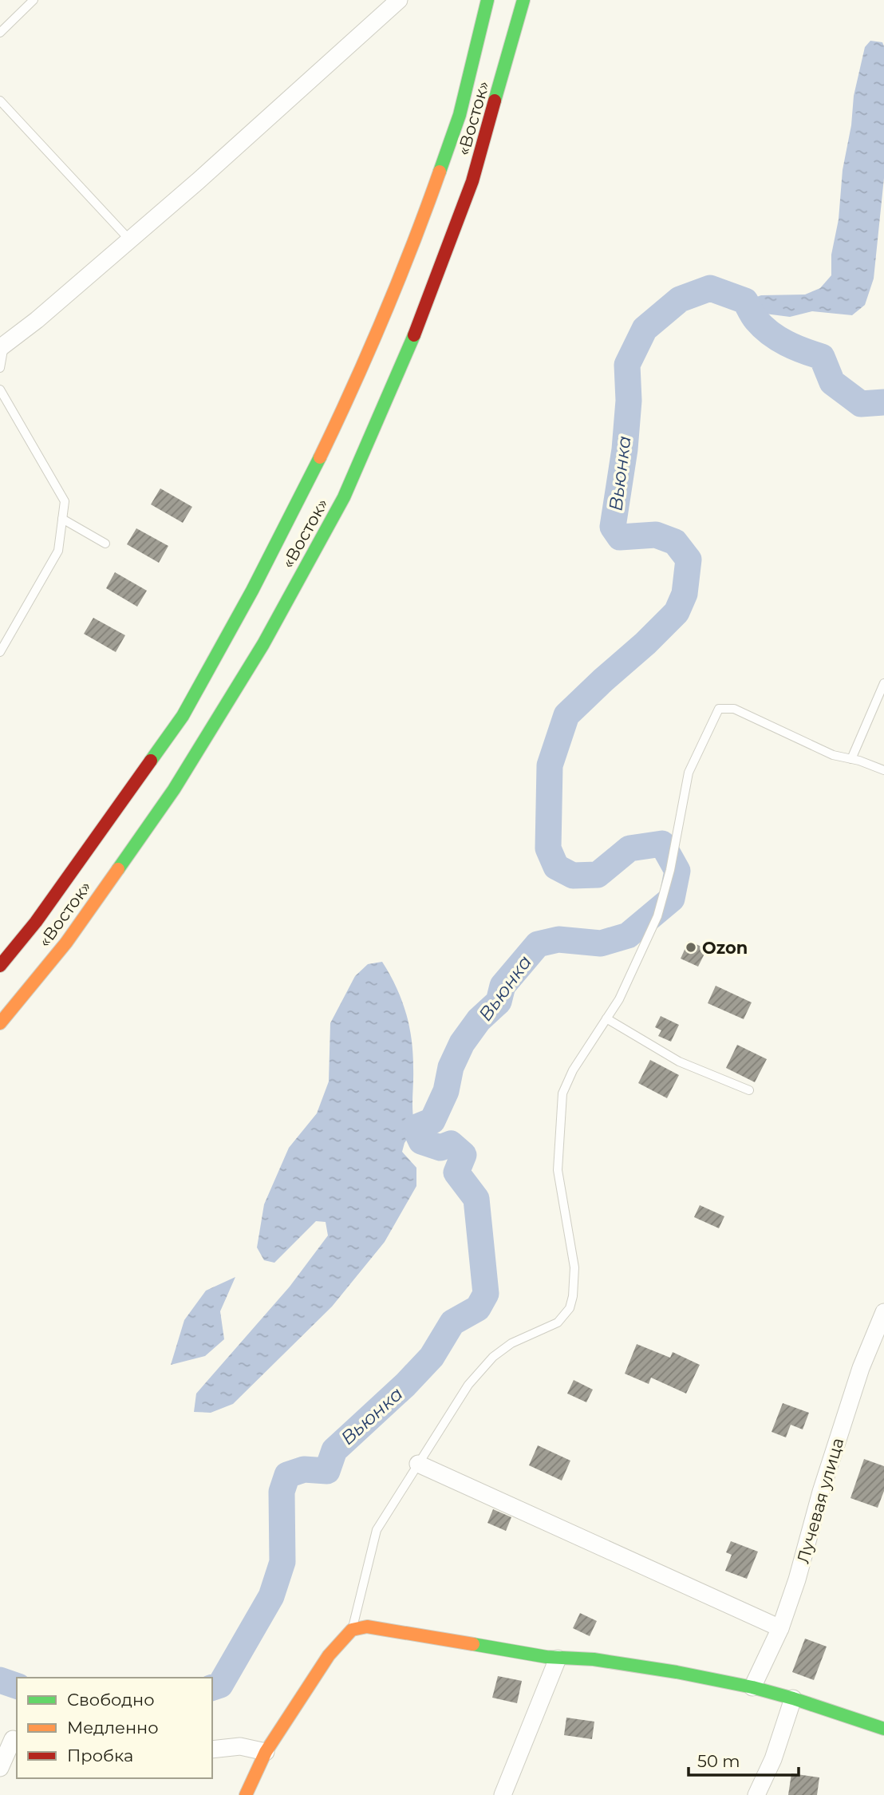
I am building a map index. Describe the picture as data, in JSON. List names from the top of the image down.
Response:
{
  "streets": {
    "main road": ["«Восток»"],
    "street": ["Лучевая улица"]
  },
  "water": ["Вьюнка"],
  "places": ["Ozon"],
  "legend": ["Свободно", "Медленно", "Пробка"],
  "scale_bar": "50 m"
}
